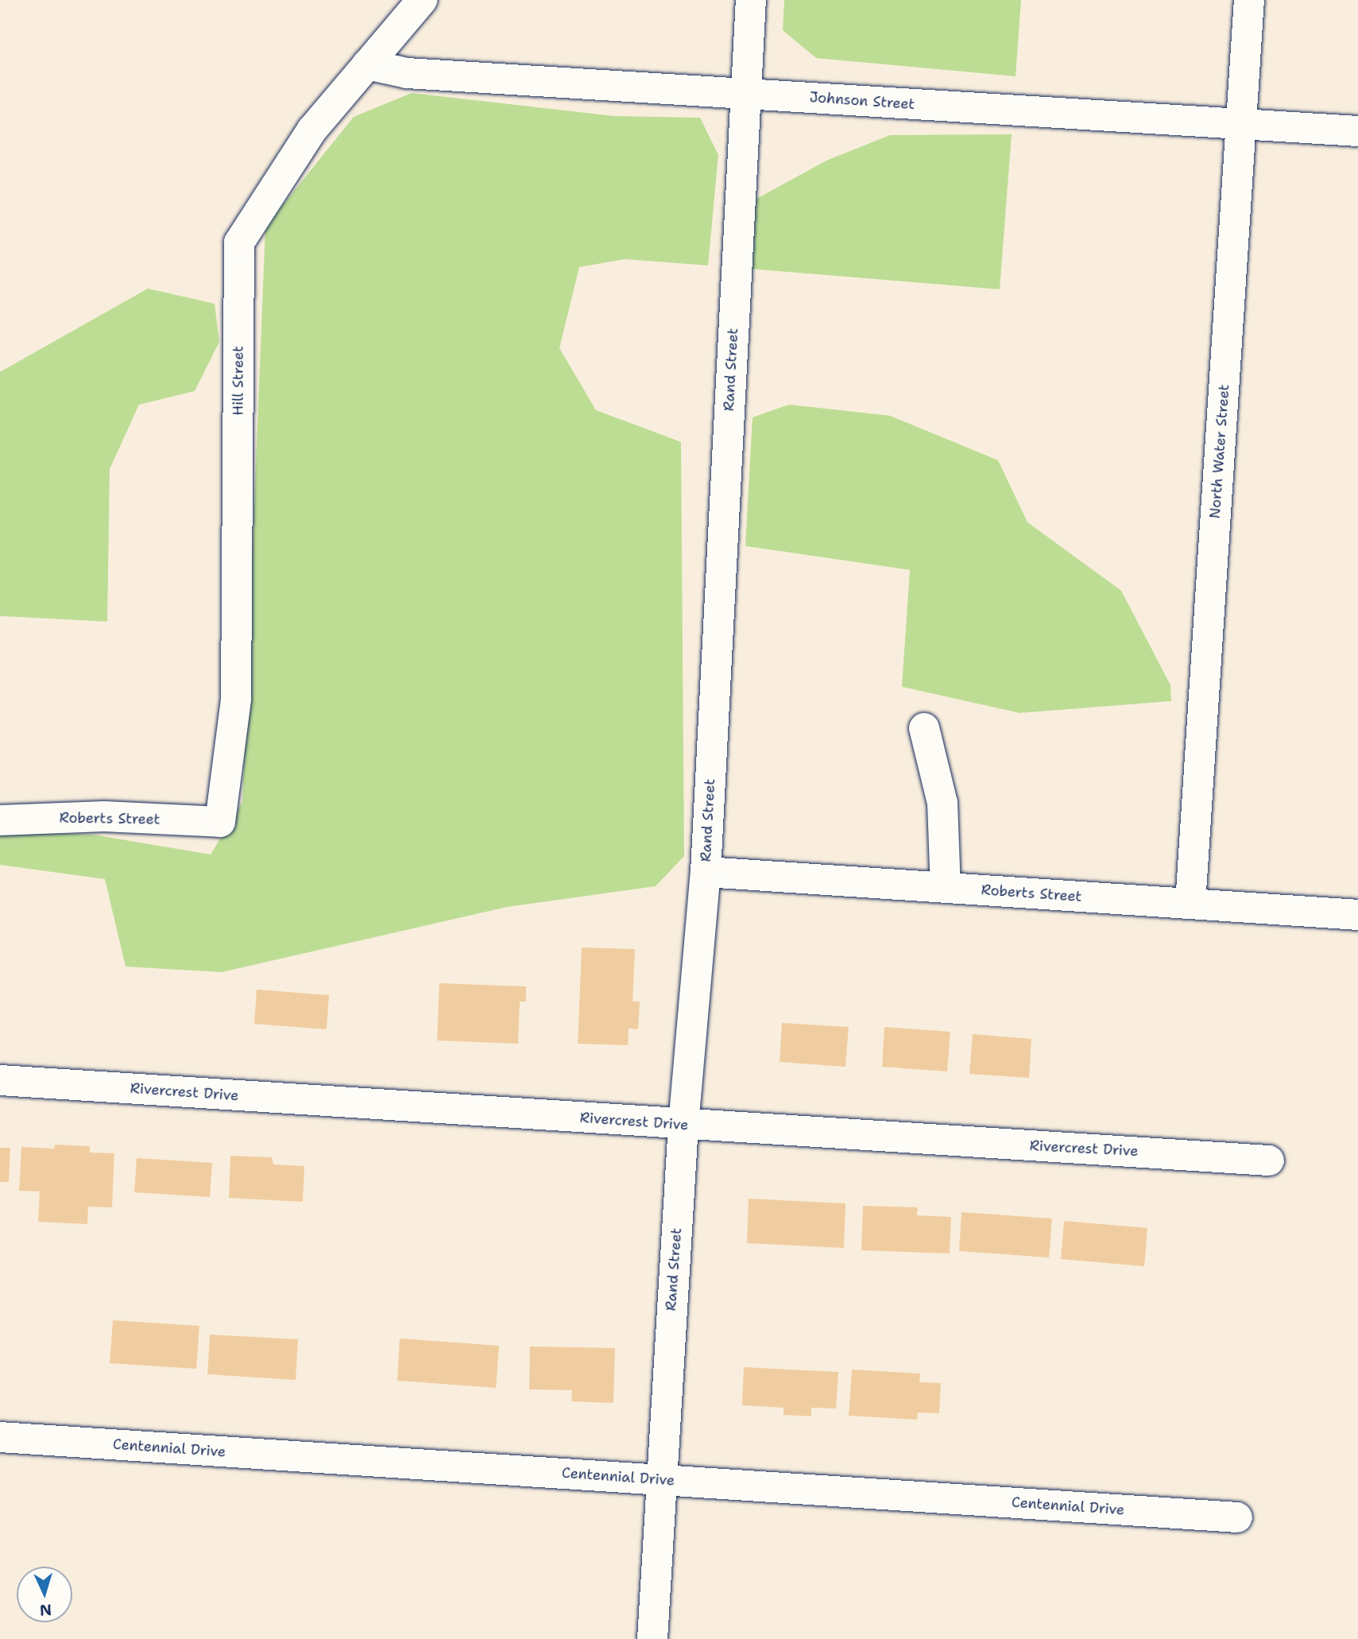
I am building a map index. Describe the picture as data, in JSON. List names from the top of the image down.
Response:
{
  "streets": {
    "street": [
      "Johnson Street",
      "Rand Street",
      "Hill Street",
      "North Water Street",
      "Roberts Street",
      "Rivercrest Drive",
      "Centennial Drive"
    ]
  },
  "crossings": [
    ["Johnson Street", "Rand Street"],
    ["Johnson Street", "Hill Street"],
    ["Johnson Street", "North Water Street"],
    ["Rand Street", "Roberts Street"],
    ["Rand Street", "Rivercrest Drive"],
    ["Rand Street", "Centennial Drive"],
    ["Hill Street", "Roberts Street"],
    ["North Water Street", "Roberts Street"]
  ],
  "north": "bottom"
}
